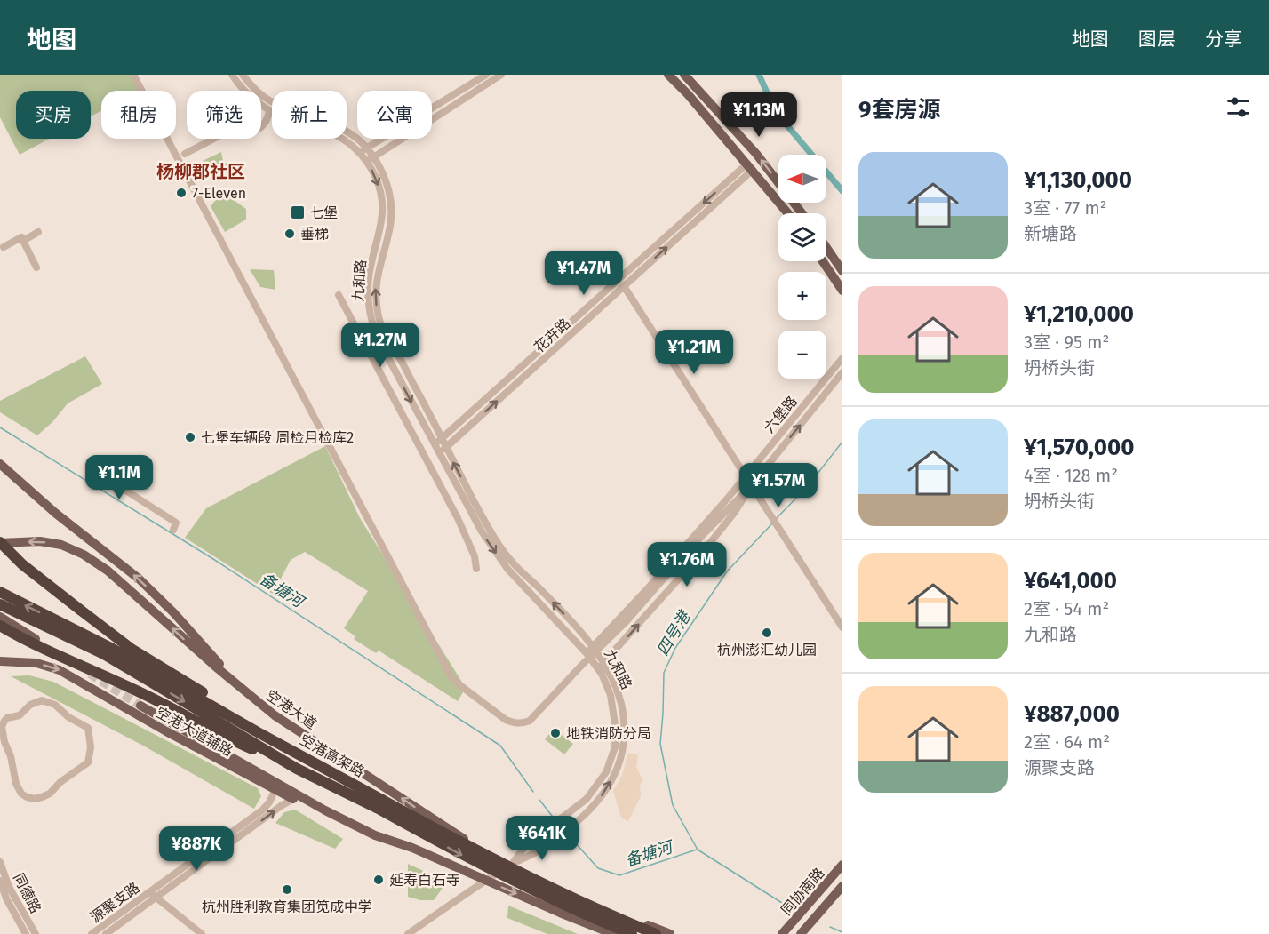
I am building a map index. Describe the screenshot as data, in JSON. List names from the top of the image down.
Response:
{
  "streets": {
    "highway": ["空港高架路"],
    "main road": ["空港大道", "空港大道辅路", "同协南路"],
    "street": [
      "九和路",
      "花卉路",
      "六堡路",
      "同德路",
      "源聚支路"
    ]
  },
  "crossings": [
    ["九和路", "花卉路"],
    ["九和路", "六堡路"],
    ["九和路", "空港大道"],
    ["空港大道辅路", "源聚支路"]
  ],
  "districts": ["杨柳郡社区"],
  "water": ["备塘河", "四号港"],
  "places": {
    "other": [
      "7-Eleven",
      "垂梯",
      "七堡车辆段 周检月检库2",
      "杭州澎汇幼儿园",
      "地铁消防分局",
      "延寿白石寺",
      "杭州胜利教育集团笕成中学"
    ],
    "transit": ["七堡"]
  },
  "north": "left",
  "page": {
    "header": "地图",
    "nav": ["地图", "图层", "分享"],
    "heading": "9套房源",
    "chip": [
      "买房",
      "租房",
      "筛选",
      "新上",
      "公寓"
    ],
    "price": [
      "¥1.13M",
      "¥1.47M",
      "¥1.27M",
      "¥1.21M",
      "¥1.1M",
      "¥1.57M",
      "¥1.76M",
      "¥641K",
      "¥887K"
    ],
    "list": [
      {
        "name": "¥1,130,000",
        "note": "3室 · 77 m² · 新塘路"
      },
      {
        "name": "¥1,210,000",
        "note": "3室 · 95 m² · 坍桥头街"
      },
      {
        "name": "¥1,570,000",
        "note": "4室 · 128 m² · 坍桥头街"
      },
      {
        "name": "¥641,000",
        "note": "2室 · 54 m² · 九和路"
      },
      {
        "name": "¥887,000",
        "note": "2室 · 64 m² · 源聚支路"
      }
    ],
    "map_buttons": ["+", "−"]
  }
}
